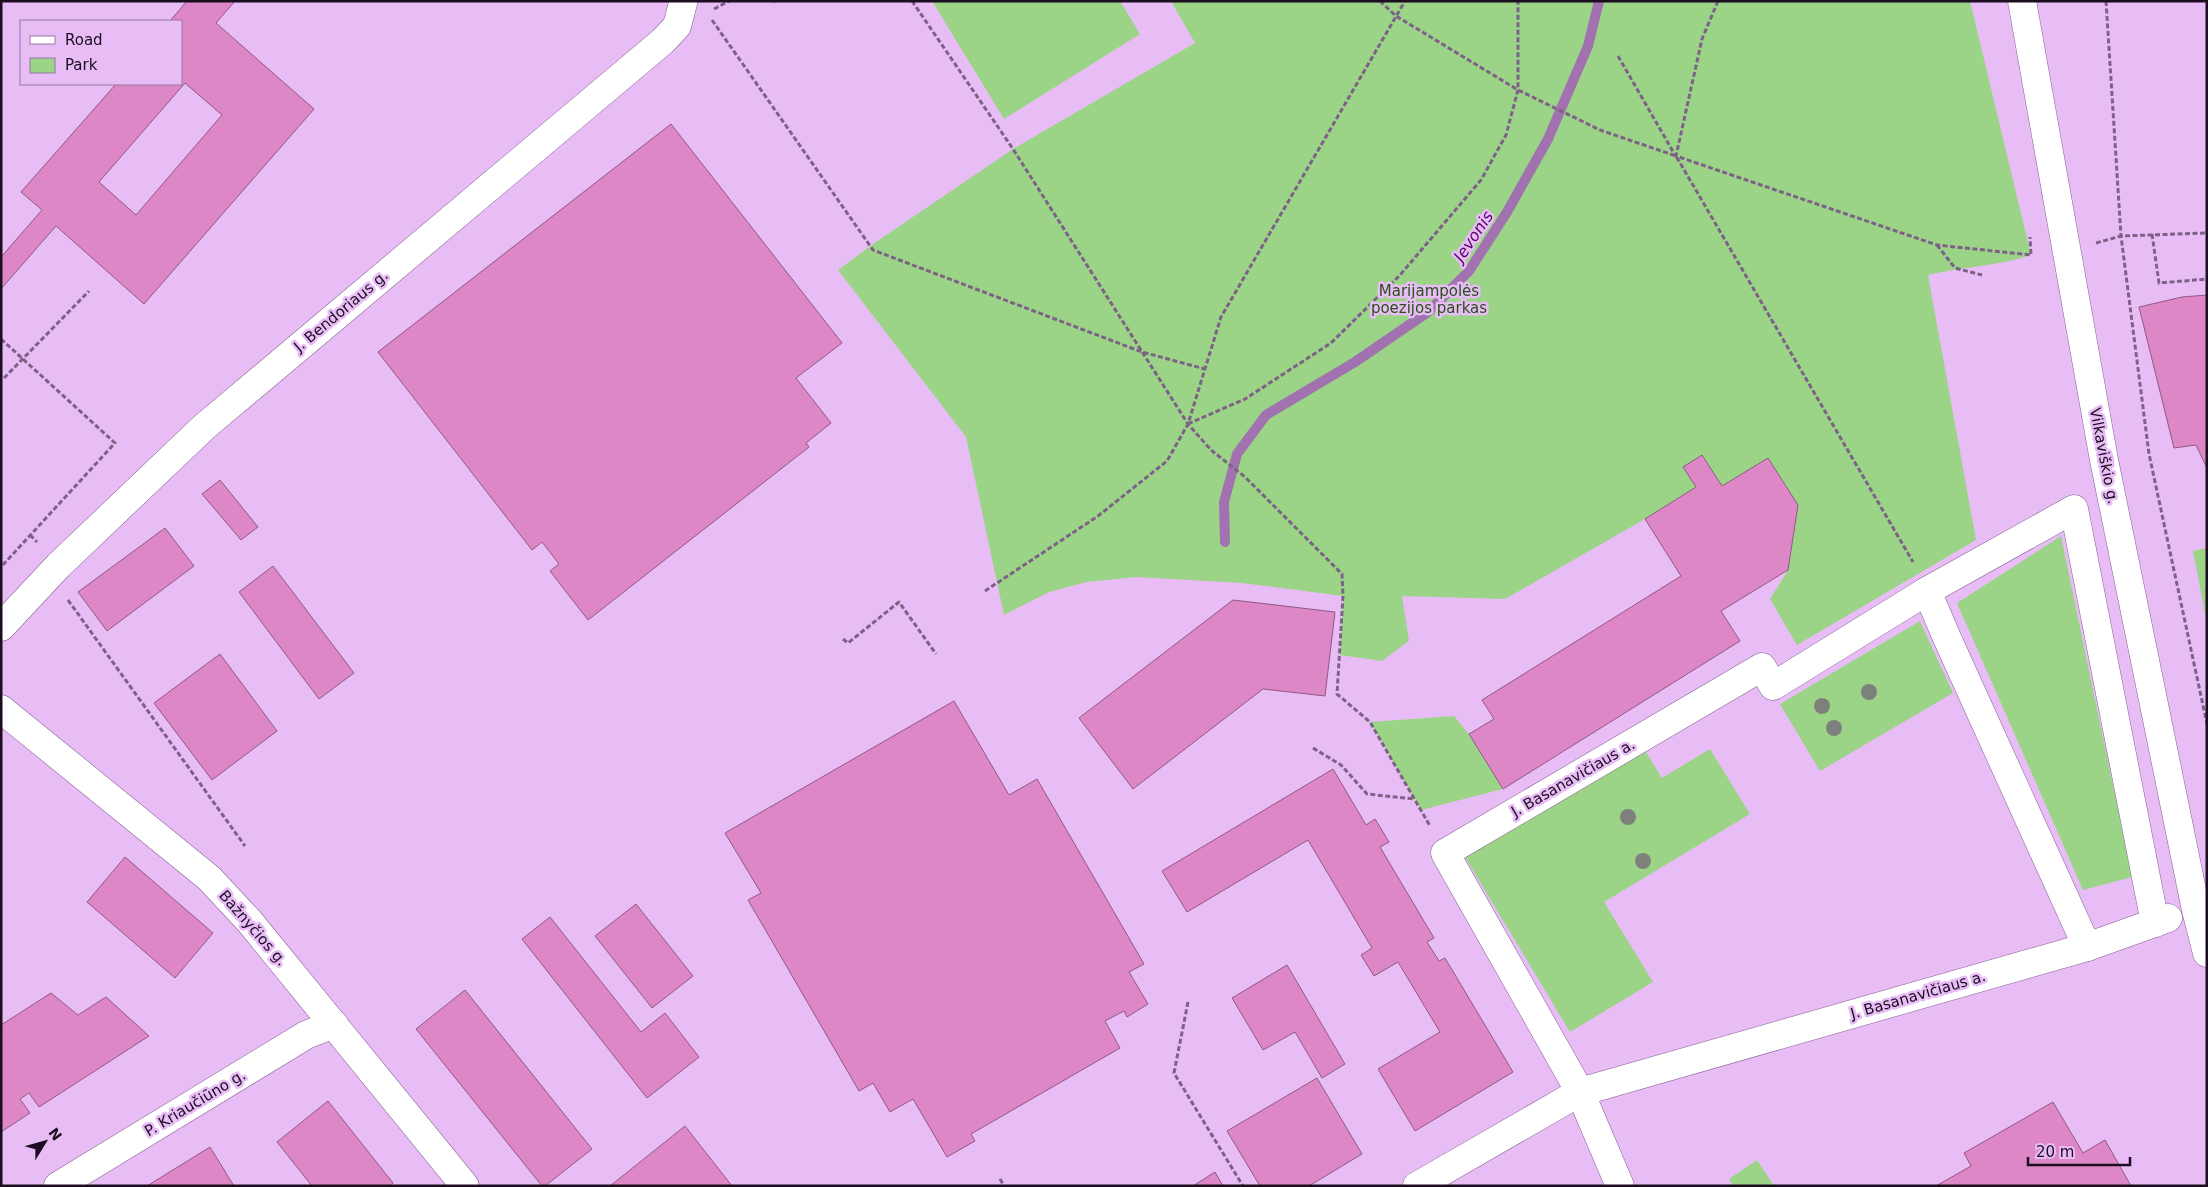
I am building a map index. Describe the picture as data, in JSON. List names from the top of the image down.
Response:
{
  "streets": {
    "main road": [
      "J. Bendoriaus g.",
      "Vilkaviškio g.",
      "J. Basanavičiaus a.",
      "Bažnyčios g.",
      "P. Kriaučiūno g."
    ]
  },
  "crossings": [
    ["Bažnyčios g.", "P. Kriaučiūno g."]
  ],
  "water": ["Jevonis"],
  "parks": ["Marijampolės poezijos parkas"],
  "legend": ["Road", "Park"],
  "scale_bar": "20 m",
  "north": "top right"
}
